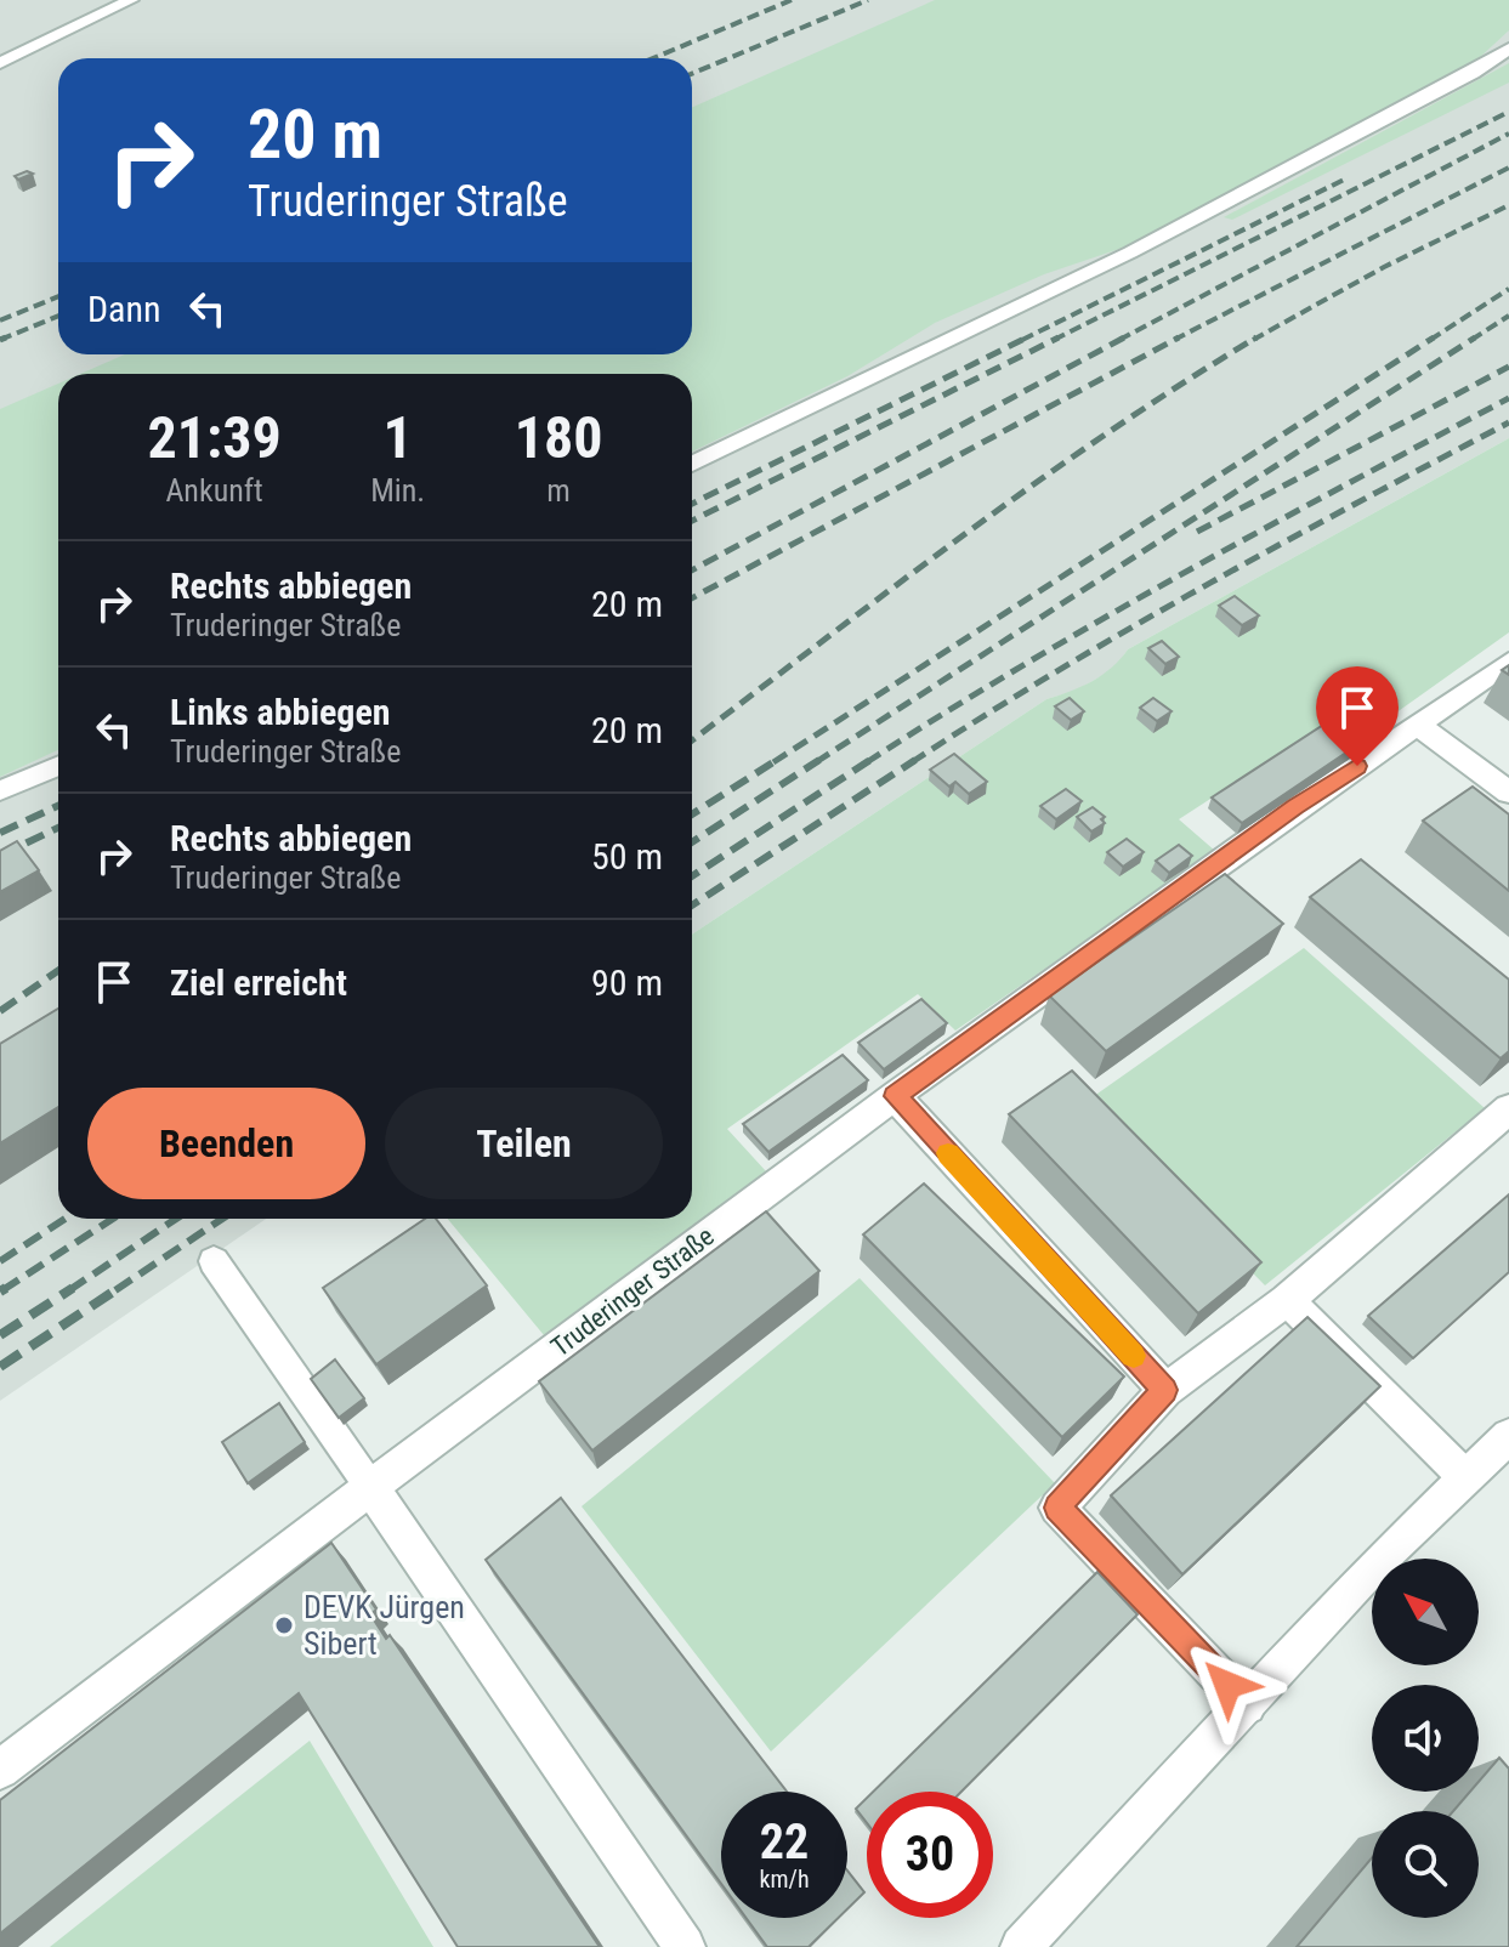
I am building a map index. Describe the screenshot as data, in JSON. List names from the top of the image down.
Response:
{
  "streets": {
    "street": ["Truderinger Straße"]
  },
  "places": ["DEVK Jürgen Sibert"],
  "north": "top left",
  "page": {
    "turn": ["20 m", "Truderinger Straße"],
    "then": "Dann",
    "eta": [
      "21:39",
      "Ankunft",
      "1",
      "Min.",
      "180",
      "m"
    ],
    "list": [
      {
        "name": "Rechts abbiegen",
        "note": "Truderinger Straße",
        "value": "20 m"
      },
      {
        "name": "Links abbiegen",
        "note": "Truderinger Straße",
        "value": "20 m"
      },
      {
        "name": "Rechts abbiegen",
        "note": "Truderinger Straße",
        "value": "50 m"
      },
      {
        "name": "Ziel erreicht",
        "value": "90 m"
      }
    ],
    "buttons": ["Beenden", "Teilen"],
    "speed": "22 km/h",
    "limit": "30"
  }
}
